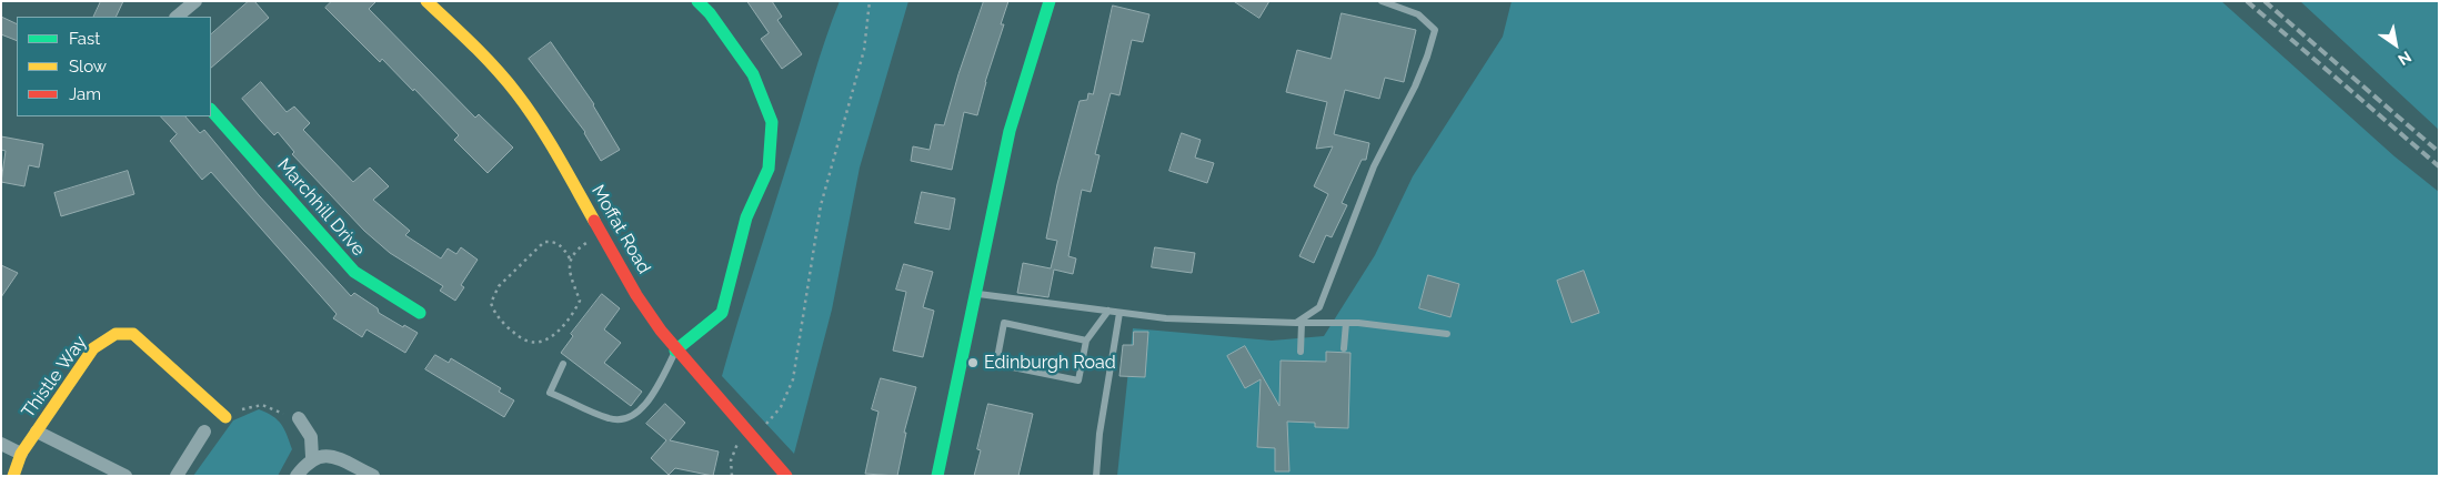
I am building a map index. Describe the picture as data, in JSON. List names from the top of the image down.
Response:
{
  "streets": {
    "street": ["Marchhill Drive", "Moffat Road", "Thistle Way"]
  },
  "places": ["Edinburgh Road"],
  "legend": ["Fast", "Slow", "Jam"],
  "north": "bottom right"
}
